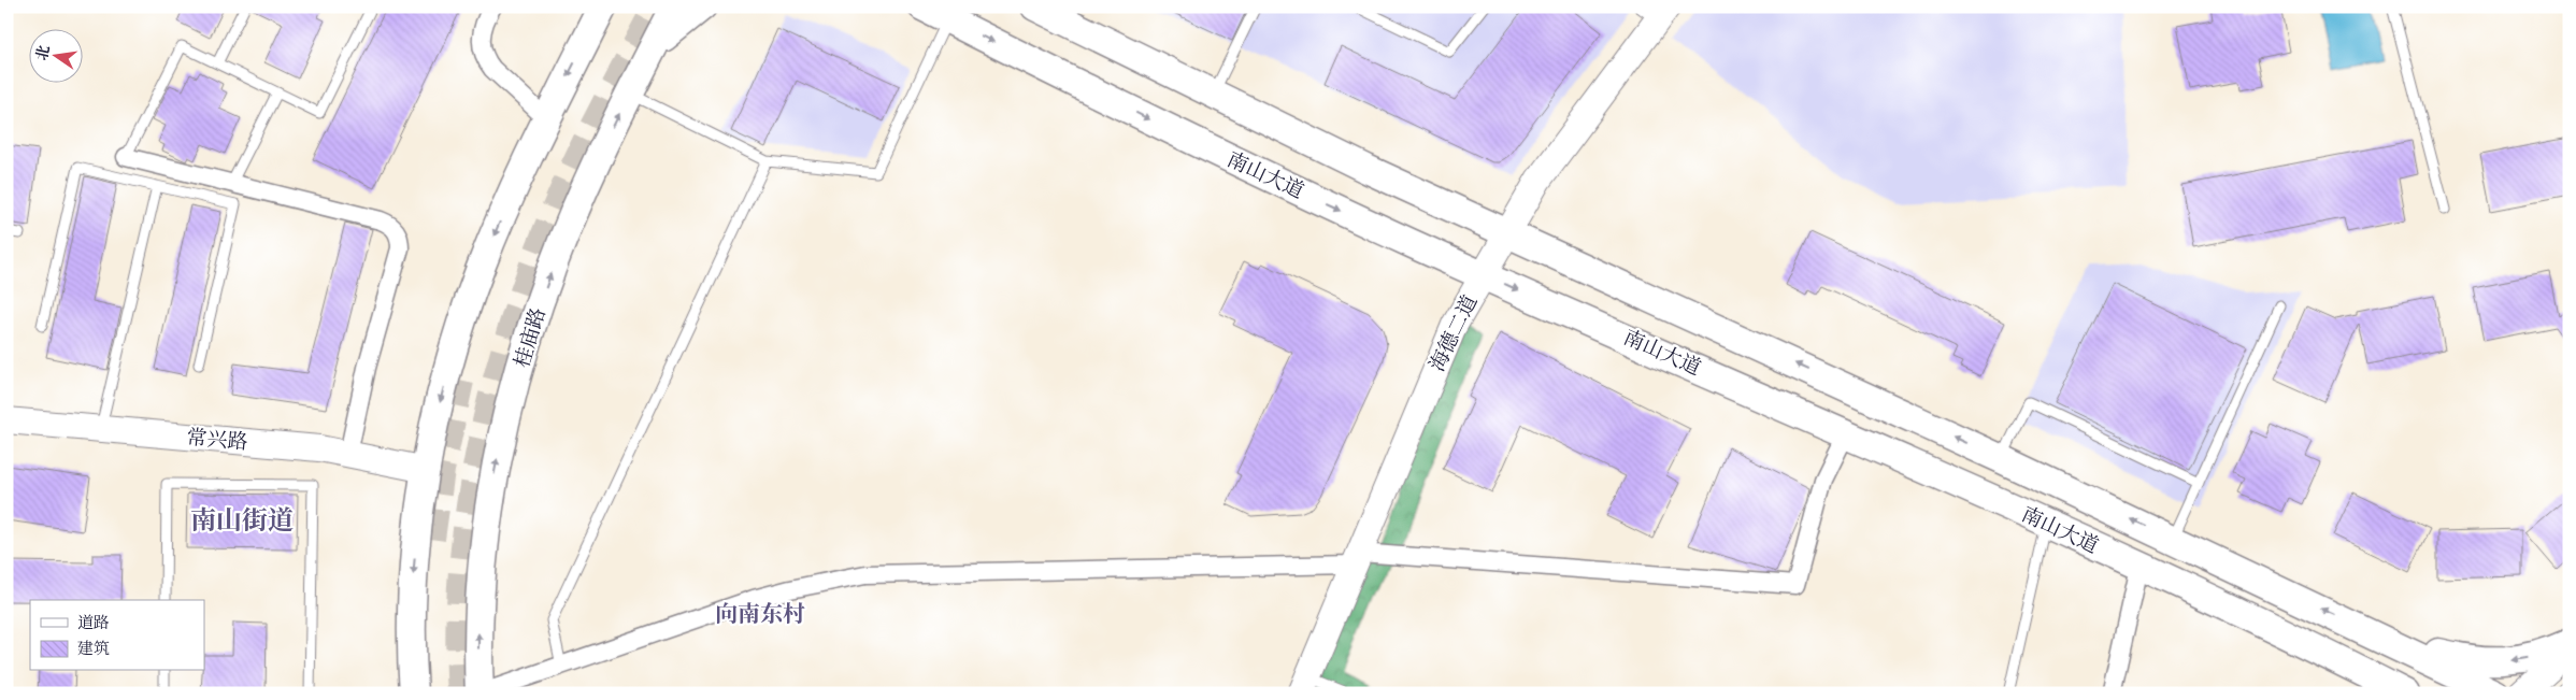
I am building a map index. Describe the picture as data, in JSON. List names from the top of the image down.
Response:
{
  "streets": {
    "main road": ["南山大道", "桂庙路"],
    "street": ["海德二道", "常兴路"]
  },
  "crossings": [
    ["南山大道", "海德二道"]
  ],
  "districts": ["南山街道", "向南东村"],
  "legend": ["道路", "建筑"],
  "north": "left"
}
